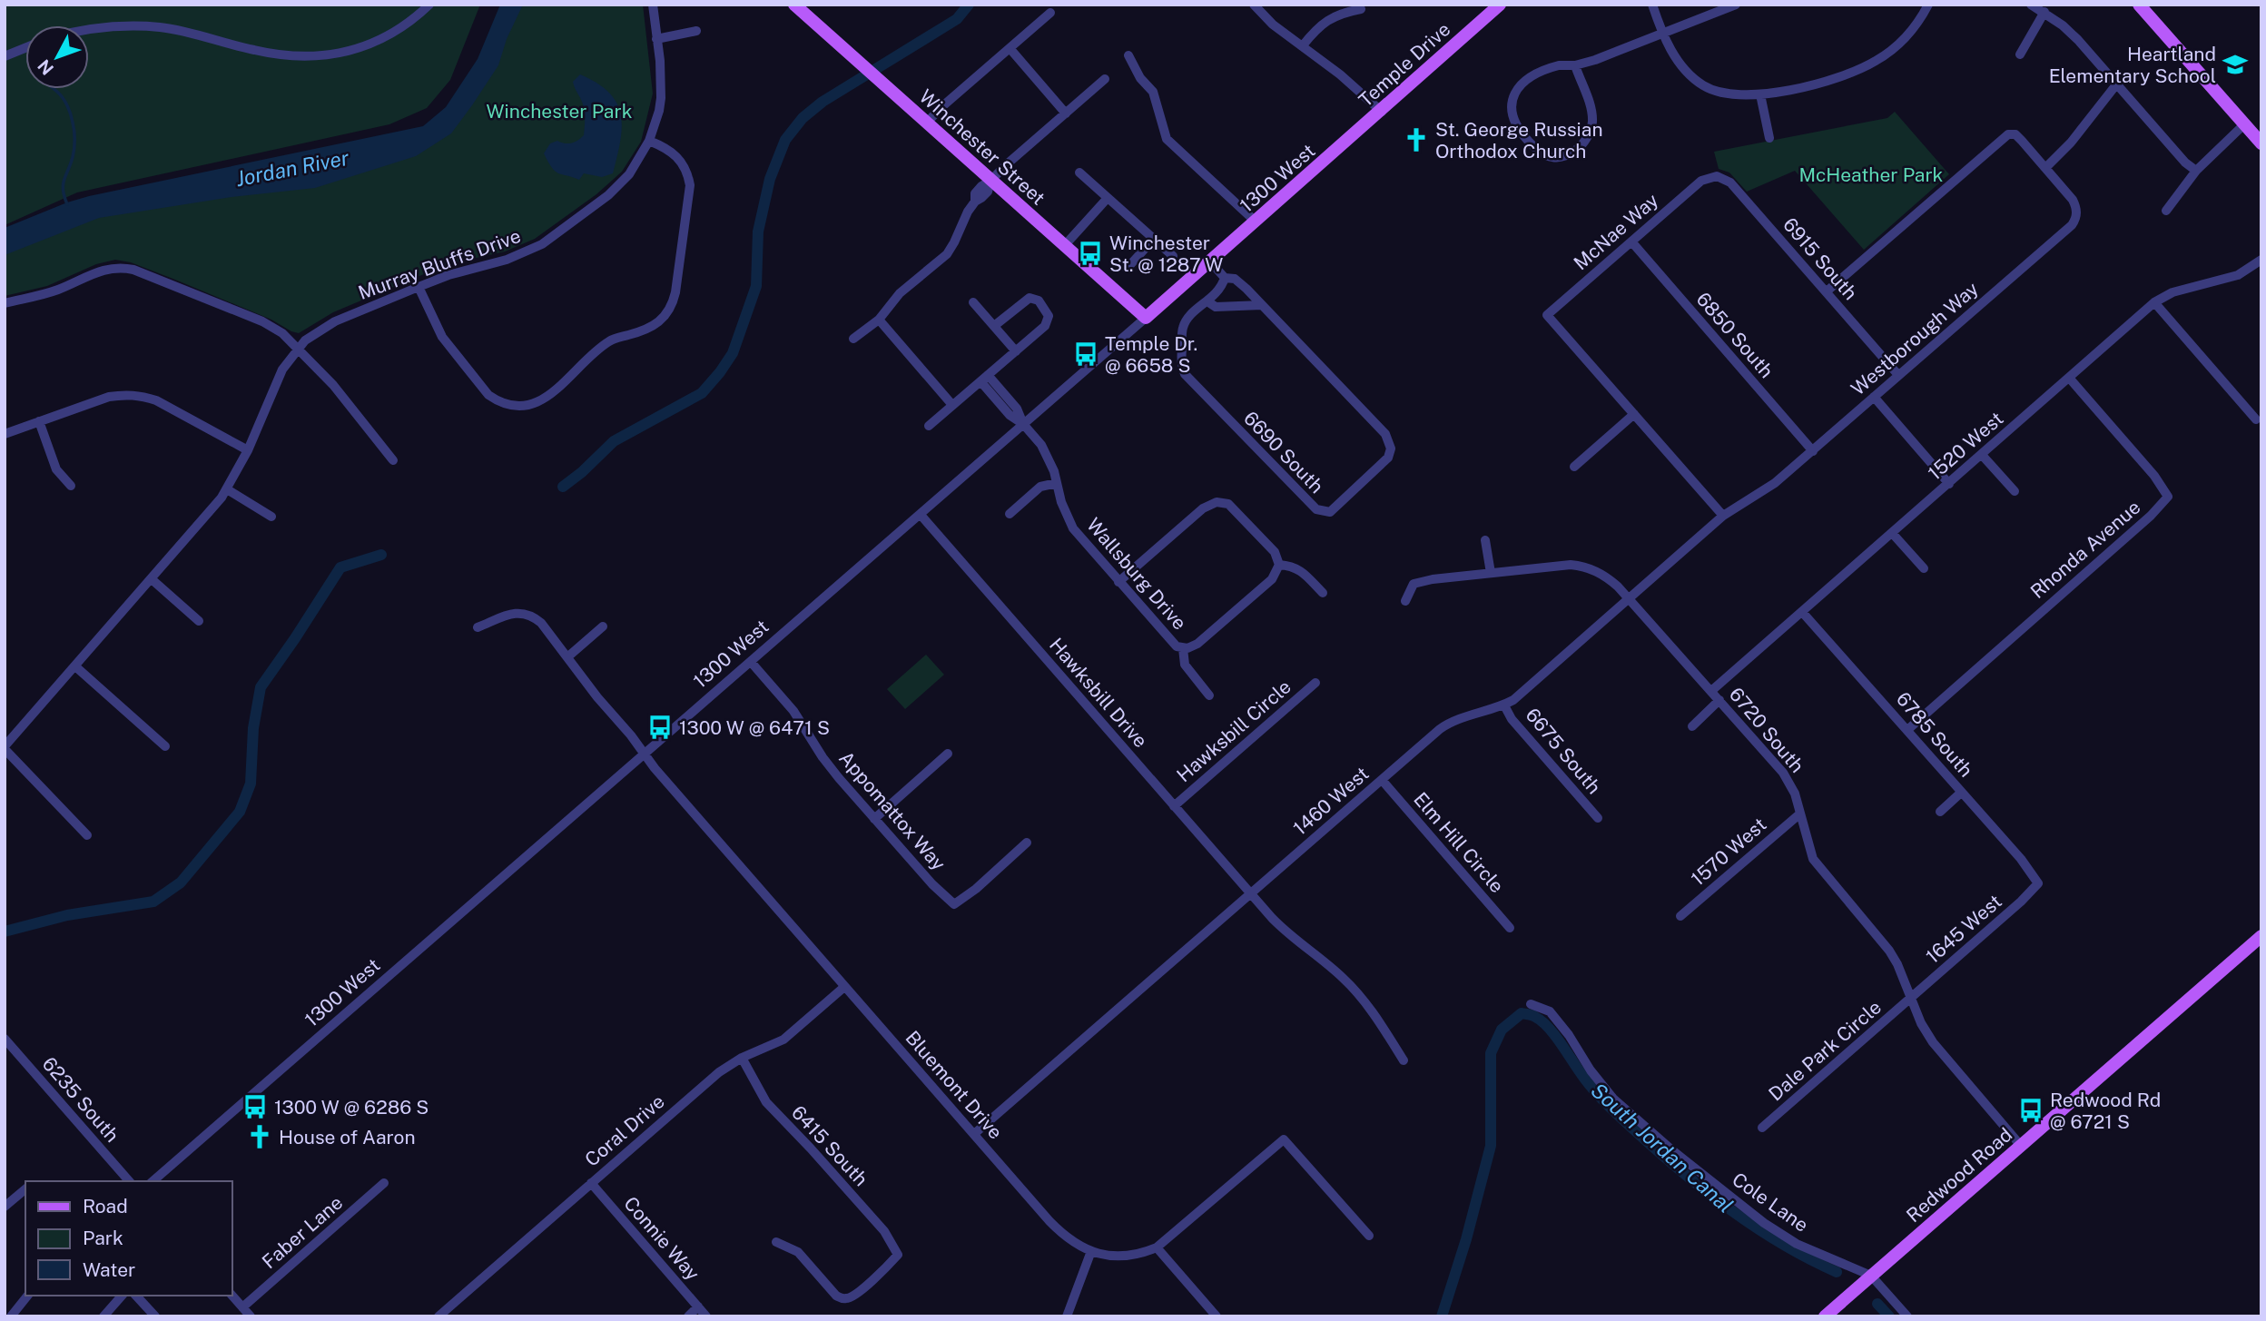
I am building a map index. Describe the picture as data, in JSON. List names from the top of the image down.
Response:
{
  "streets": {
    "main road": [
      "Temple Drive",
      "Winchester Street",
      "1300 West",
      "Redwood Road"
    ],
    "street": [
      "McNae Way",
      "6915 South",
      "Murray Bluffs Drive",
      "6850 South",
      "Westborough Way",
      "1520 West",
      "6690 South",
      "Rhonda Avenue",
      "Wallsburg Drive",
      "Hawksbill Drive",
      "6720 South",
      "Hawksbill Circle",
      "6785 South",
      "6675 South",
      "1460 West",
      "Appomattox Way",
      "Elm Hill Circle",
      "1570 West",
      "1645 West",
      "Dale Park Circle",
      "Bluemont Drive",
      "6235 South",
      "Coral Drive",
      "6415 South",
      "Cole Lane",
      "Faber Lane",
      "Connie Way"
    ]
  },
  "crossings": [
    ["Temple Drive", "1300 West"],
    ["Winchester Street", "1300 West"],
    ["1300 West", "6690 South"],
    ["1300 West", "Wallsburg Drive"],
    ["1300 West", "Hawksbill Drive"],
    ["1300 West", "Appomattox Way"],
    ["1300 West", "Bluemont Drive"],
    ["McNae Way", "6915 South"],
    ["McNae Way", "6850 South"],
    ["6915 South", "Westborough Way"],
    ["6850 South", "Westborough Way"],
    ["Westborough Way", "1460 West"],
    ["1520 West", "Rhonda Avenue"],
    ["1520 West", "6720 South"],
    ["1520 West", "6785 South"],
    ["Rhonda Avenue", "6785 South"],
    ["Hawksbill Drive", "Hawksbill Circle"],
    ["Hawksbill Drive", "1460 West"],
    ["6720 South", "1460 West"],
    ["6720 South", "1570 West"],
    ["6720 South", "1645 West"],
    ["6720 South", "Dale Park Circle"],
    ["6720 South", "Redwood Road"],
    ["6785 South", "1645 West"],
    ["6675 South", "1460 West"],
    ["1460 West", "Elm Hill Circle"],
    ["1460 West", "Bluemont Drive"],
    ["1645 West", "Dale Park Circle"],
    ["Bluemont Drive", "Coral Drive"],
    ["Coral Drive", "6415 South"],
    ["Coral Drive", "Connie Way"],
    ["Redwood Road", "Cole Lane"]
  ],
  "water": ["Jordan River", "South Jordan Canal"],
  "parks": ["Winchester Park", "McHeather Park"],
  "places": {
    "school or university": ["Heartland Elementary School"],
    "church": ["St. George Russian Orthodox Church", "House of Aaron"],
    "bus stop": [
      "Winchester St. @ 1287 W",
      "Temple Dr. @ 6658 S",
      "1300 W @ 6471 S",
      "1300 W @ 6286 S",
      "Redwood Rd @ 6721 S"
    ]
  },
  "legend": ["Road", "Park", "Water"],
  "north": "bottom left"
}
